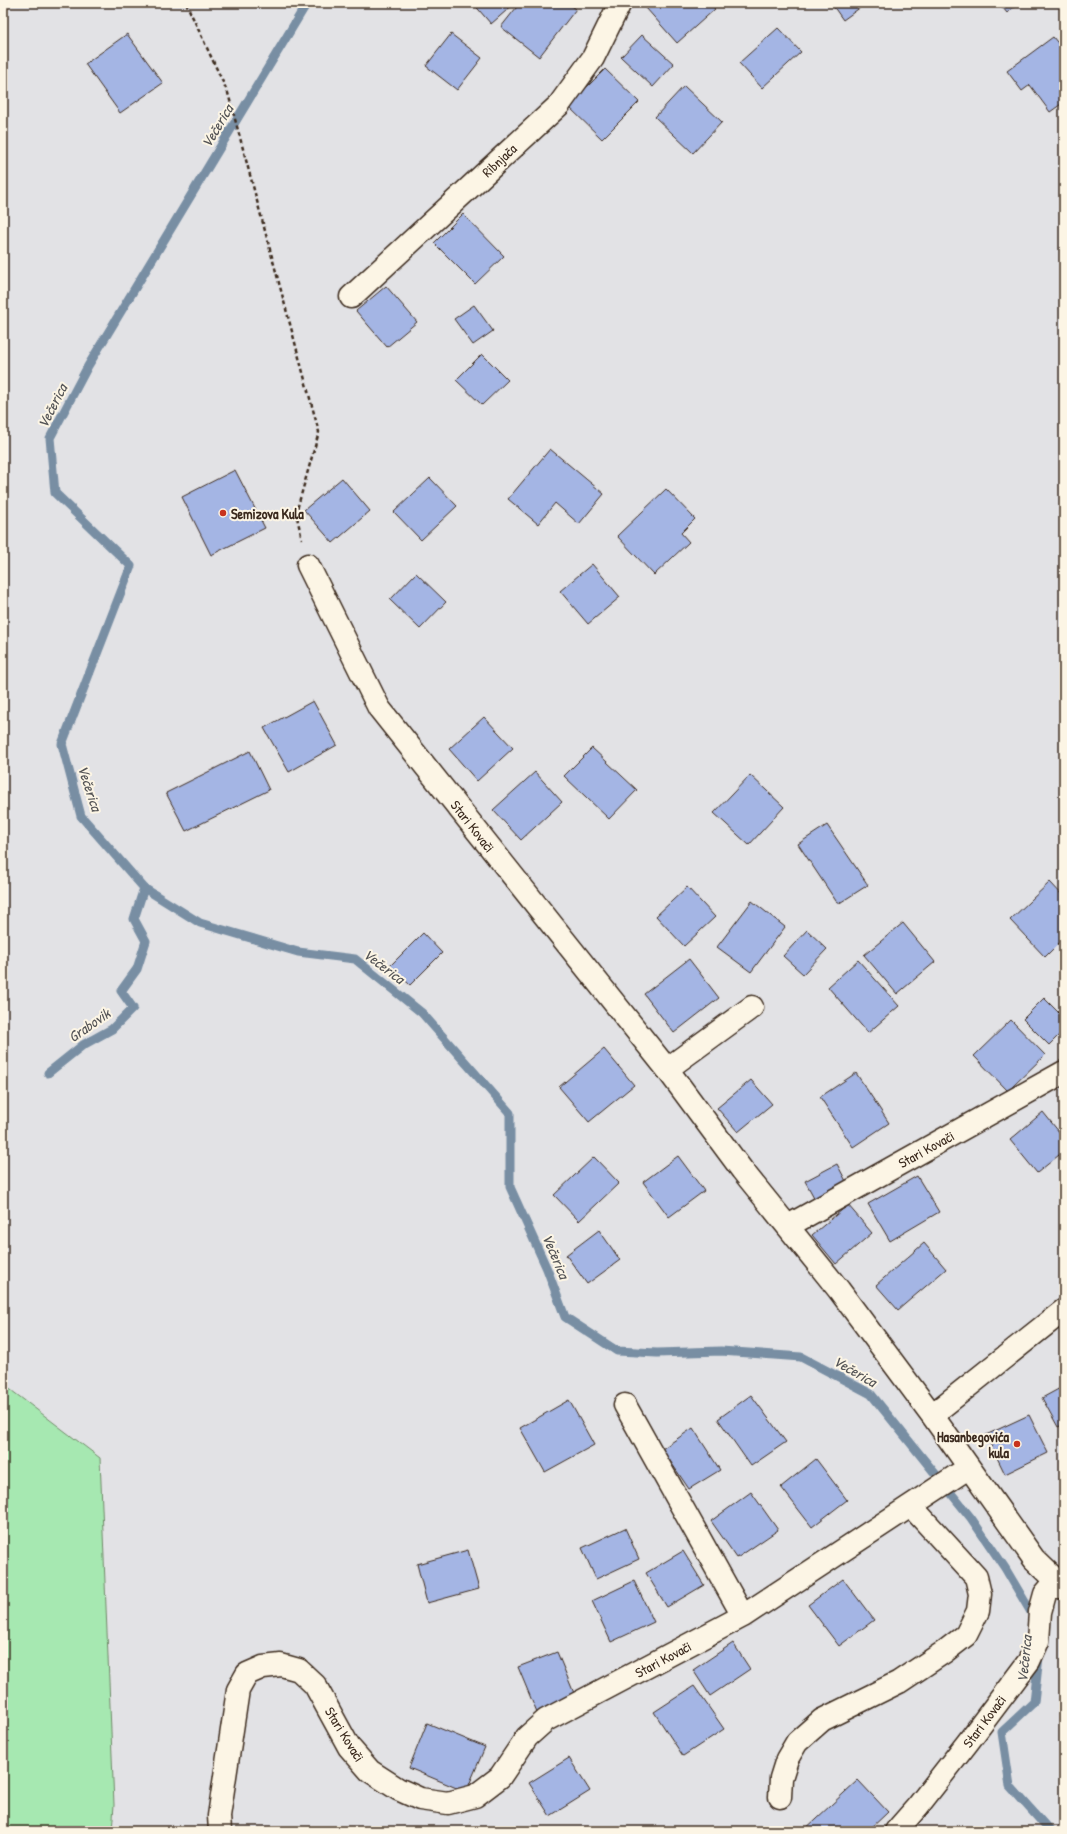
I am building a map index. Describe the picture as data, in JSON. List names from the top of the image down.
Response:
{
  "streets": {
    "street": ["Ribnjača", "Stari Kovači"]
  },
  "water": ["Večerica", "Grabovik"],
  "places": ["Semizova Kula", "Hasanbegovića kula"]
}
